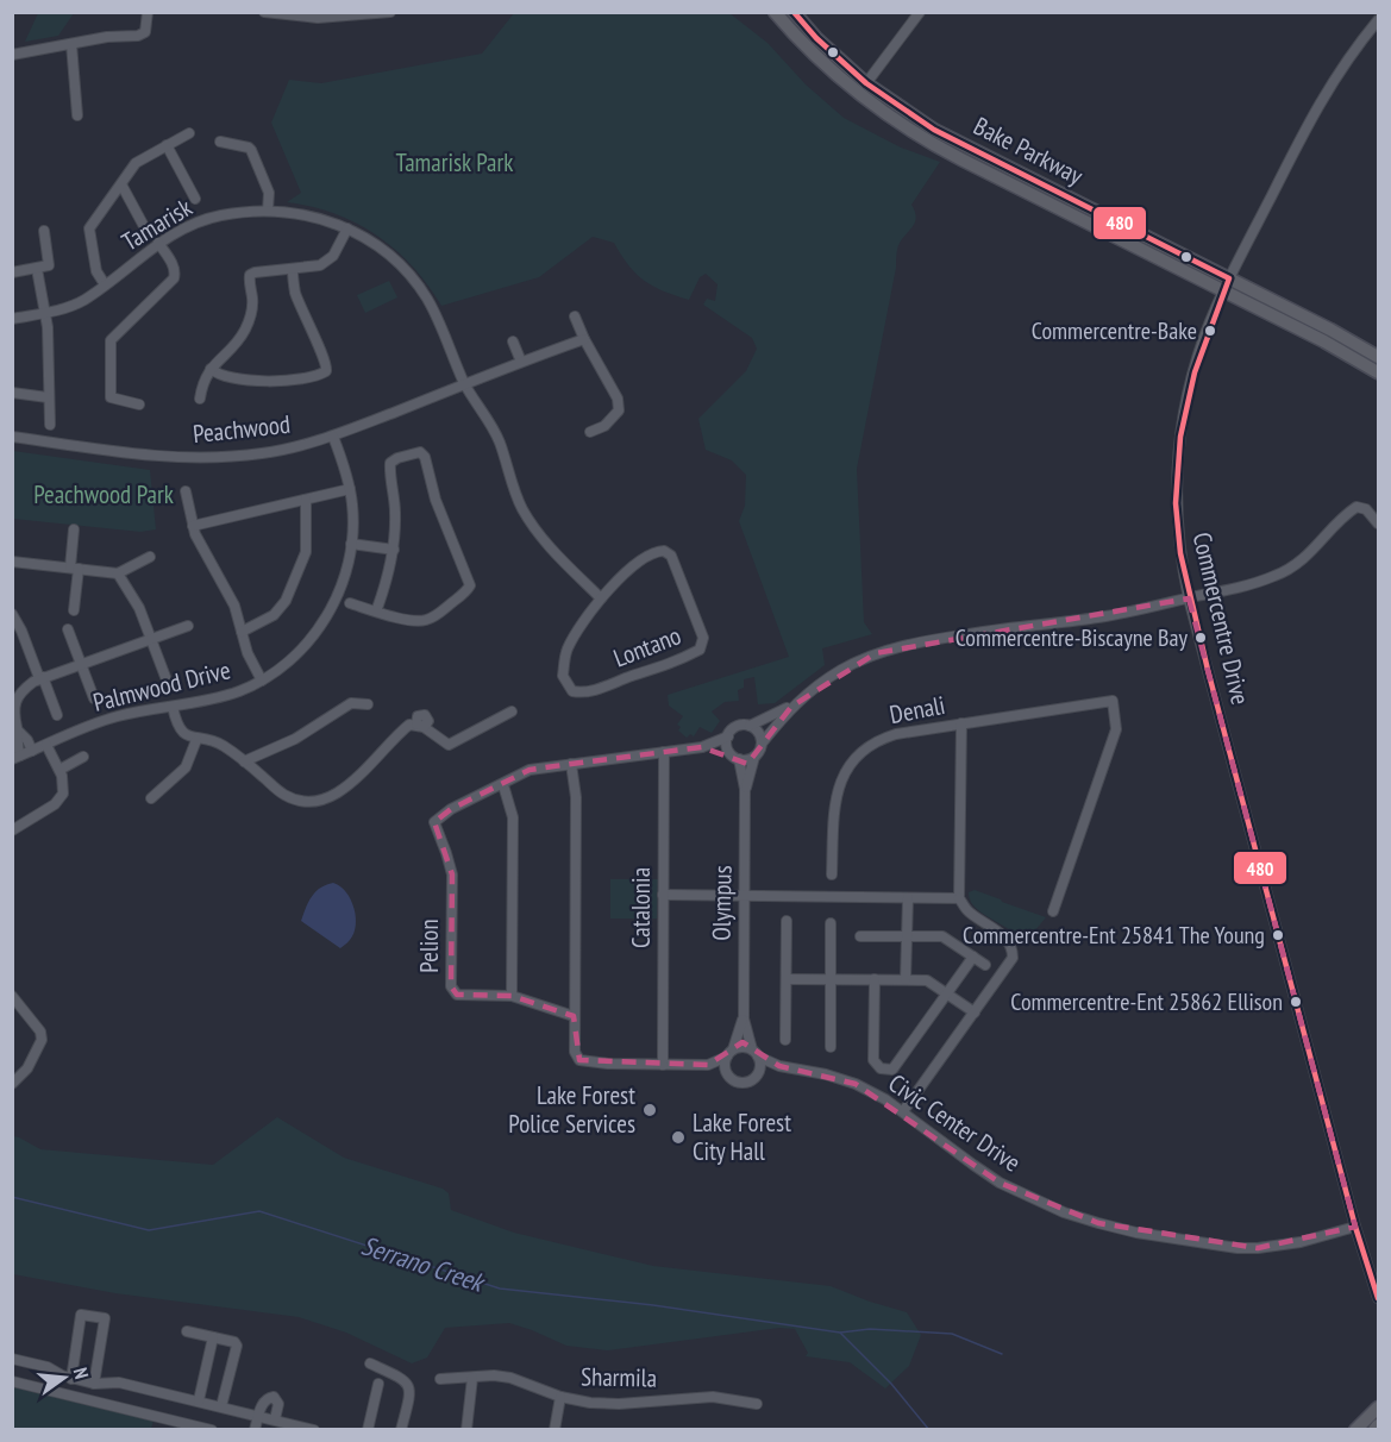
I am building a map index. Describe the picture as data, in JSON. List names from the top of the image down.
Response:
{
  "streets": {
    "main road": ["Bake Parkway"],
    "street": [
      "Tamarisk",
      "Peachwood",
      "Commercentre Drive",
      "Lontano",
      "Palmwood Drive",
      "Denali",
      "Olympus",
      "Catalonia",
      "Pelion",
      "Civic Center Drive",
      "Sharmila"
    ]
  },
  "crossings": [
    ["Bake Parkway", "Commercentre Drive"],
    ["Tamarisk", "Peachwood"],
    ["Tamarisk", "Lontano"],
    ["Peachwood", "Palmwood Drive"],
    ["Commercentre Drive", "Civic Center Drive"],
    ["Olympus", "Civic Center Drive"],
    ["Catalonia", "Civic Center Drive"],
    ["Pelion", "Civic Center Drive"]
  ],
  "water": ["Serrano Creek"],
  "parks": ["Tamarisk Park", "Peachwood Park"],
  "places": [
    "Commercentre-Bake",
    "Commercentre-Biscayne Bay",
    "Commercentre-Ent 25841 The Young",
    "Commercentre-Ent 25862 Ellison",
    "Lake Forest Police Services",
    "Lake Forest City Hall"
  ],
  "lines": ["transit line 480"],
  "north": "right"
}
